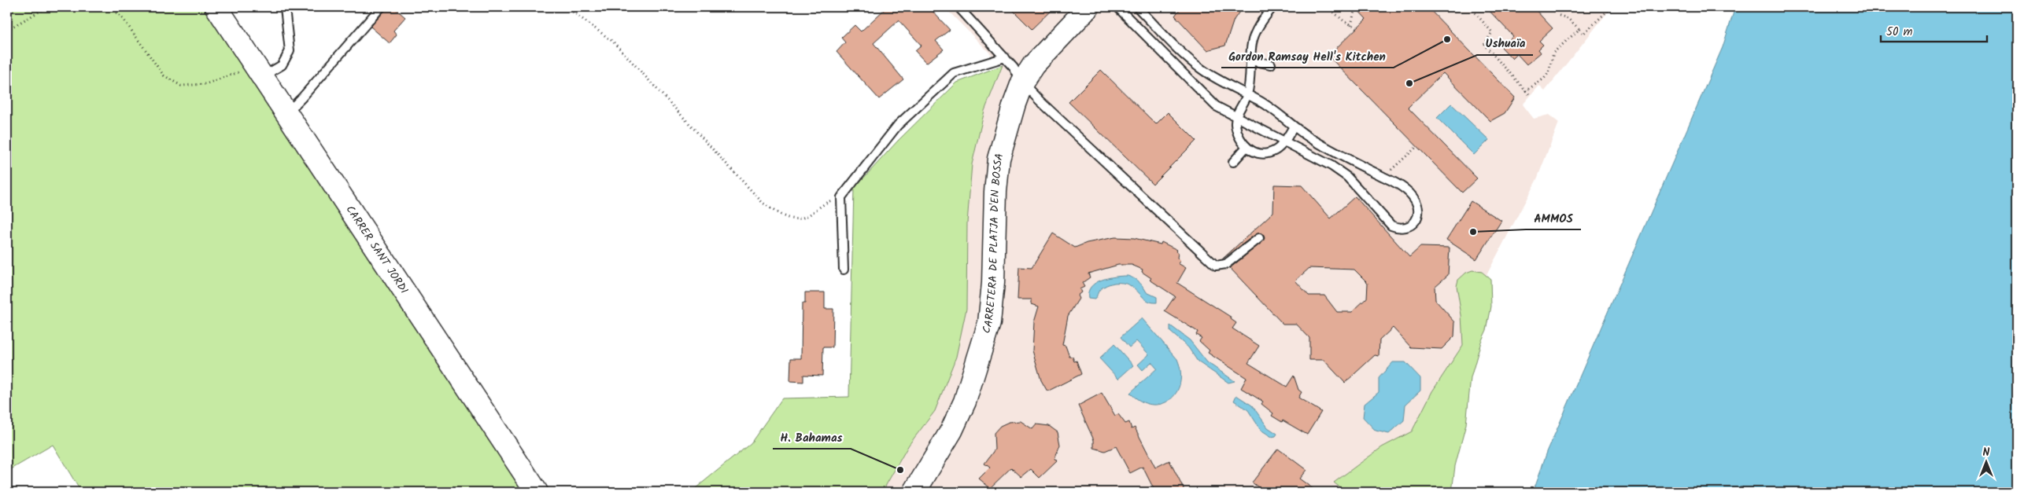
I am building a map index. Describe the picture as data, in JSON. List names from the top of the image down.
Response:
{
  "streets": {
    "street": ["CARRETERA DE PLATJA D'EN BOSSA", "CARRER SANT JORDI"]
  },
  "places": [
    "Gordon Ramsay Hell's Kitchen",
    "Ushuaïa",
    "AMMOS",
    "H. Bahamas"
  ],
  "scale_bar": "50 m",
  "north": "top"
}
